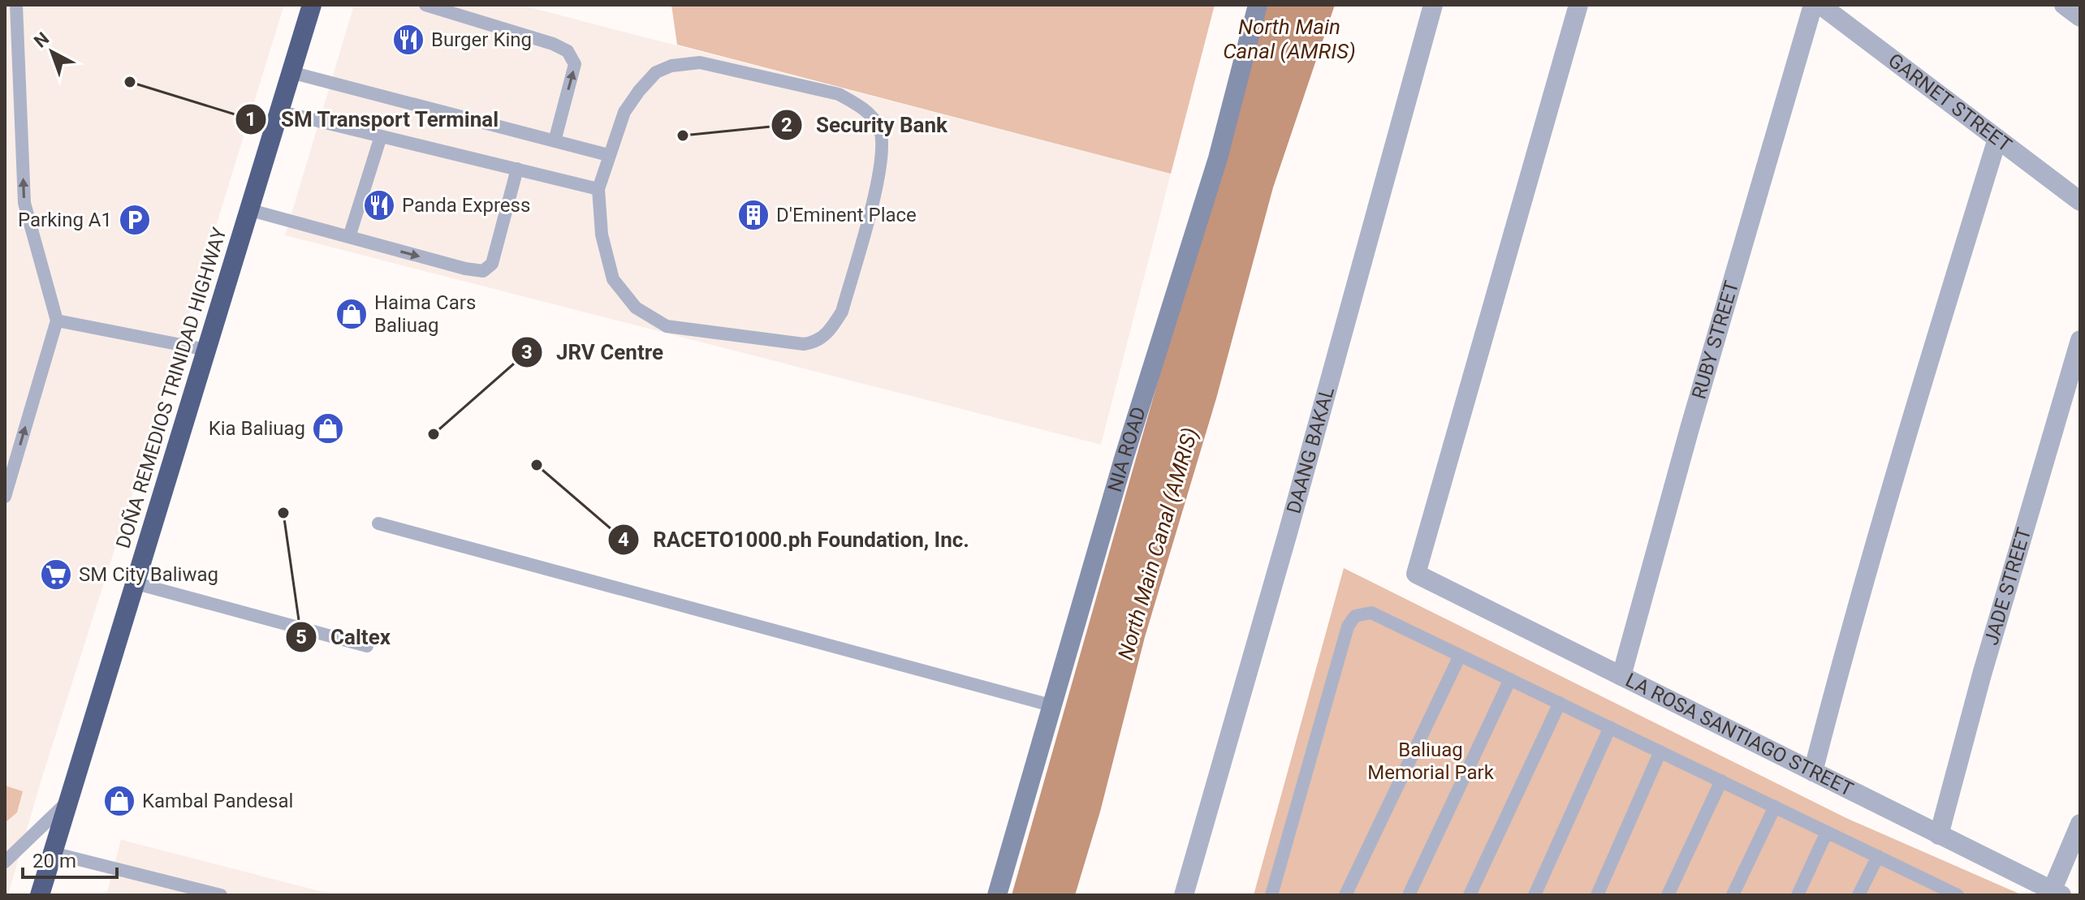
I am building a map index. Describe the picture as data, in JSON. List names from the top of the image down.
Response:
{
  "streets": {
    "highway": ["DOÑA REMEDIOS TRINIDAD HIGHWAY"],
    "street": [
      "GARNET STREET",
      "RUBY STREET",
      "NIA ROAD",
      "DAANG BAKAL",
      "JADE STREET",
      "LA ROSA SANTIAGO STREET"
    ]
  },
  "crossings": [
    ["RUBY STREET", "LA ROSA SANTIAGO STREET"],
    ["JADE STREET", "LA ROSA SANTIAGO STREET"]
  ],
  "water": ["North Main Canal (AMRIS)"],
  "parks": ["Baliuag Memorial Park"],
  "places": {
    "restaurant": ["Burger King", "Panda Express"],
    "other": [
      "SM Transport Terminal",
      "Security Bank",
      "JRV Centre",
      "RACETO1000.ph Foundation, Inc.",
      "Caltex"
    ],
    "building": ["D'Eminent Place"],
    "parking": ["Parking A1"],
    "shop": ["Haima Cars Baliuag", "Kia Baliuag", "Kambal Pandesal"],
    "supermarket": ["SM City Baliwag"]
  },
  "scale_bar": "20 m",
  "north": "top left"
}
